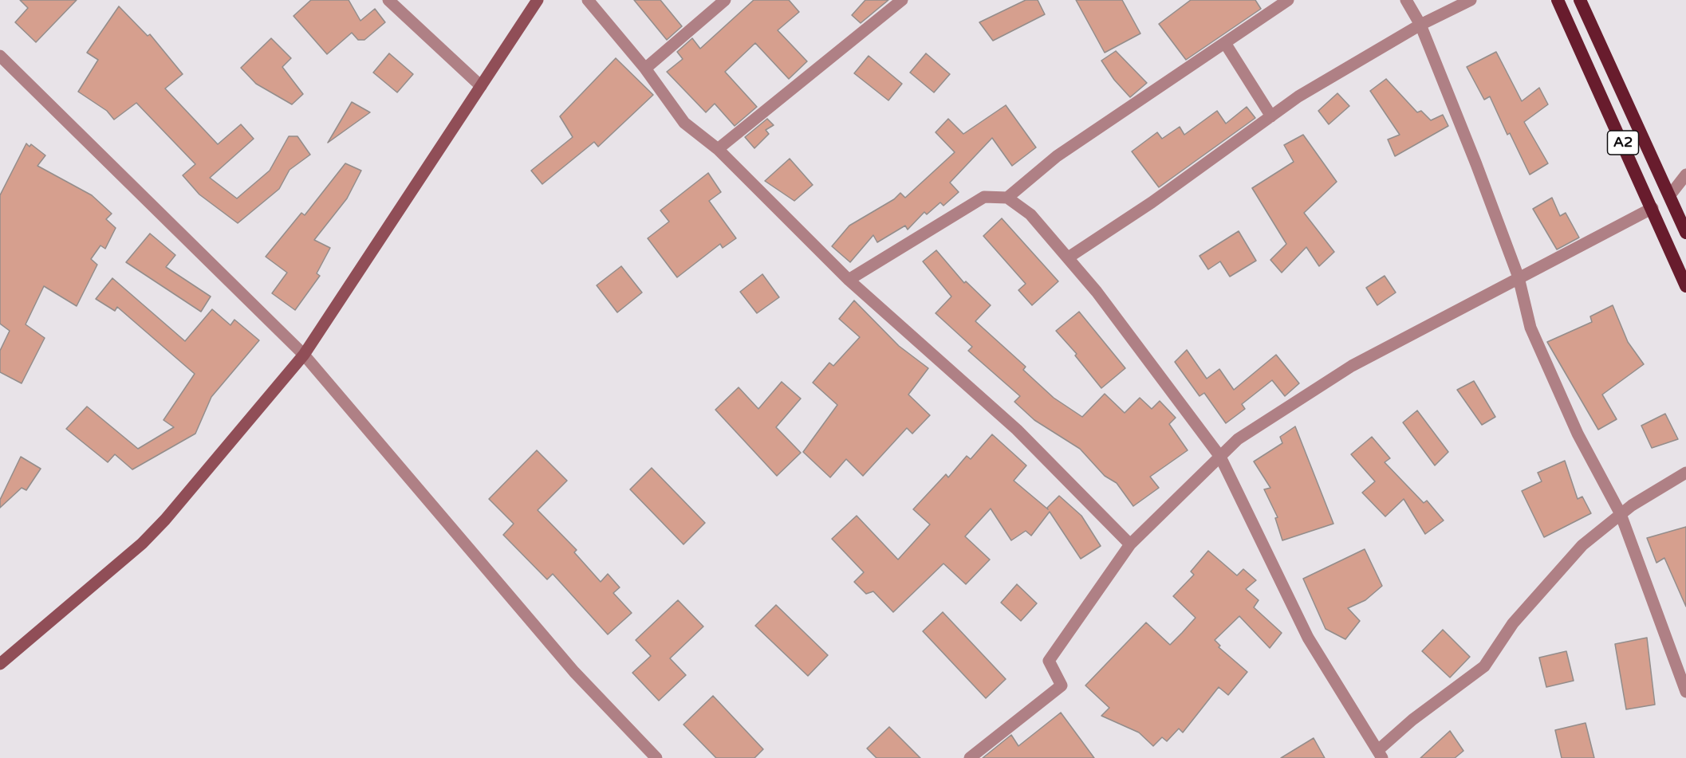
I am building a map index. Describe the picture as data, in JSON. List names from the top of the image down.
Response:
{
  "streets": {
    "highway": ["A2"]
  }
}
